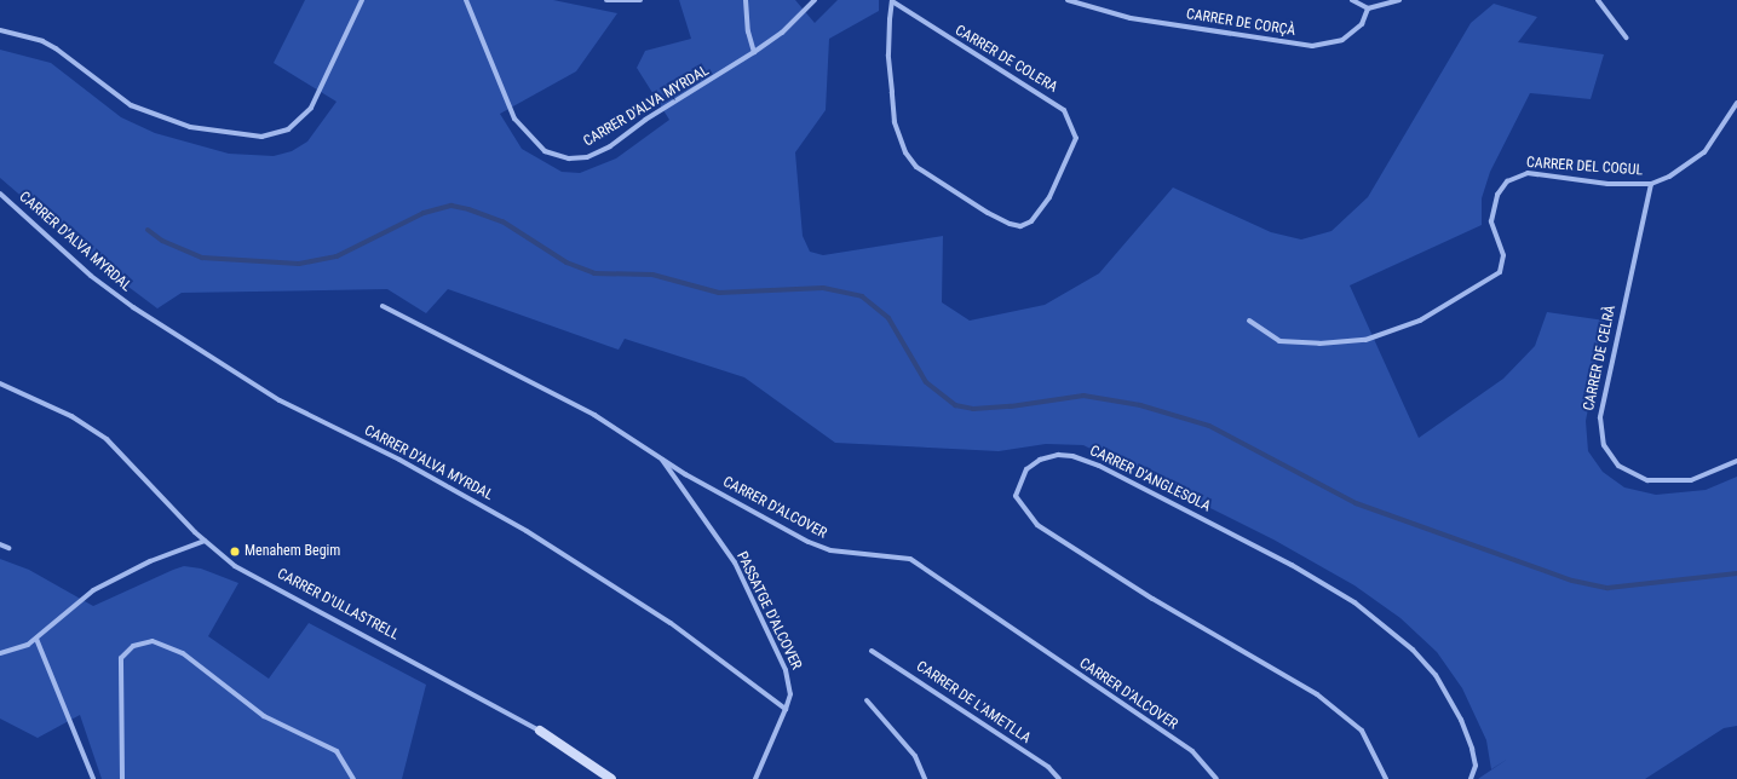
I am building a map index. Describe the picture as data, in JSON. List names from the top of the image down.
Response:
{
  "streets": {
    "street": [
      "CARRER DE CORÇÀ",
      "CARRER DE COLERA",
      "CARRER D'ALVA MYRDAL",
      "CARRER DEL COGUL",
      "CARRER DE CELRÀ",
      "CARRER D'ANGLESOLA",
      "CARRER D'ALCOVER",
      "CARRER D'ULLASTRELL",
      "PASSATGE D'ALCOVER",
      "CARRER DE L'AMETLLA"
    ]
  },
  "crossings": [
    ["CARRER D'ALVA MYRDAL", "PASSATGE D'ALCOVER"],
    ["CARRER DEL COGUL", "CARRER DE CELRÀ"],
    ["CARRER D'ALCOVER", "PASSATGE D'ALCOVER"]
  ],
  "places": ["Menahem Begim"]
}
